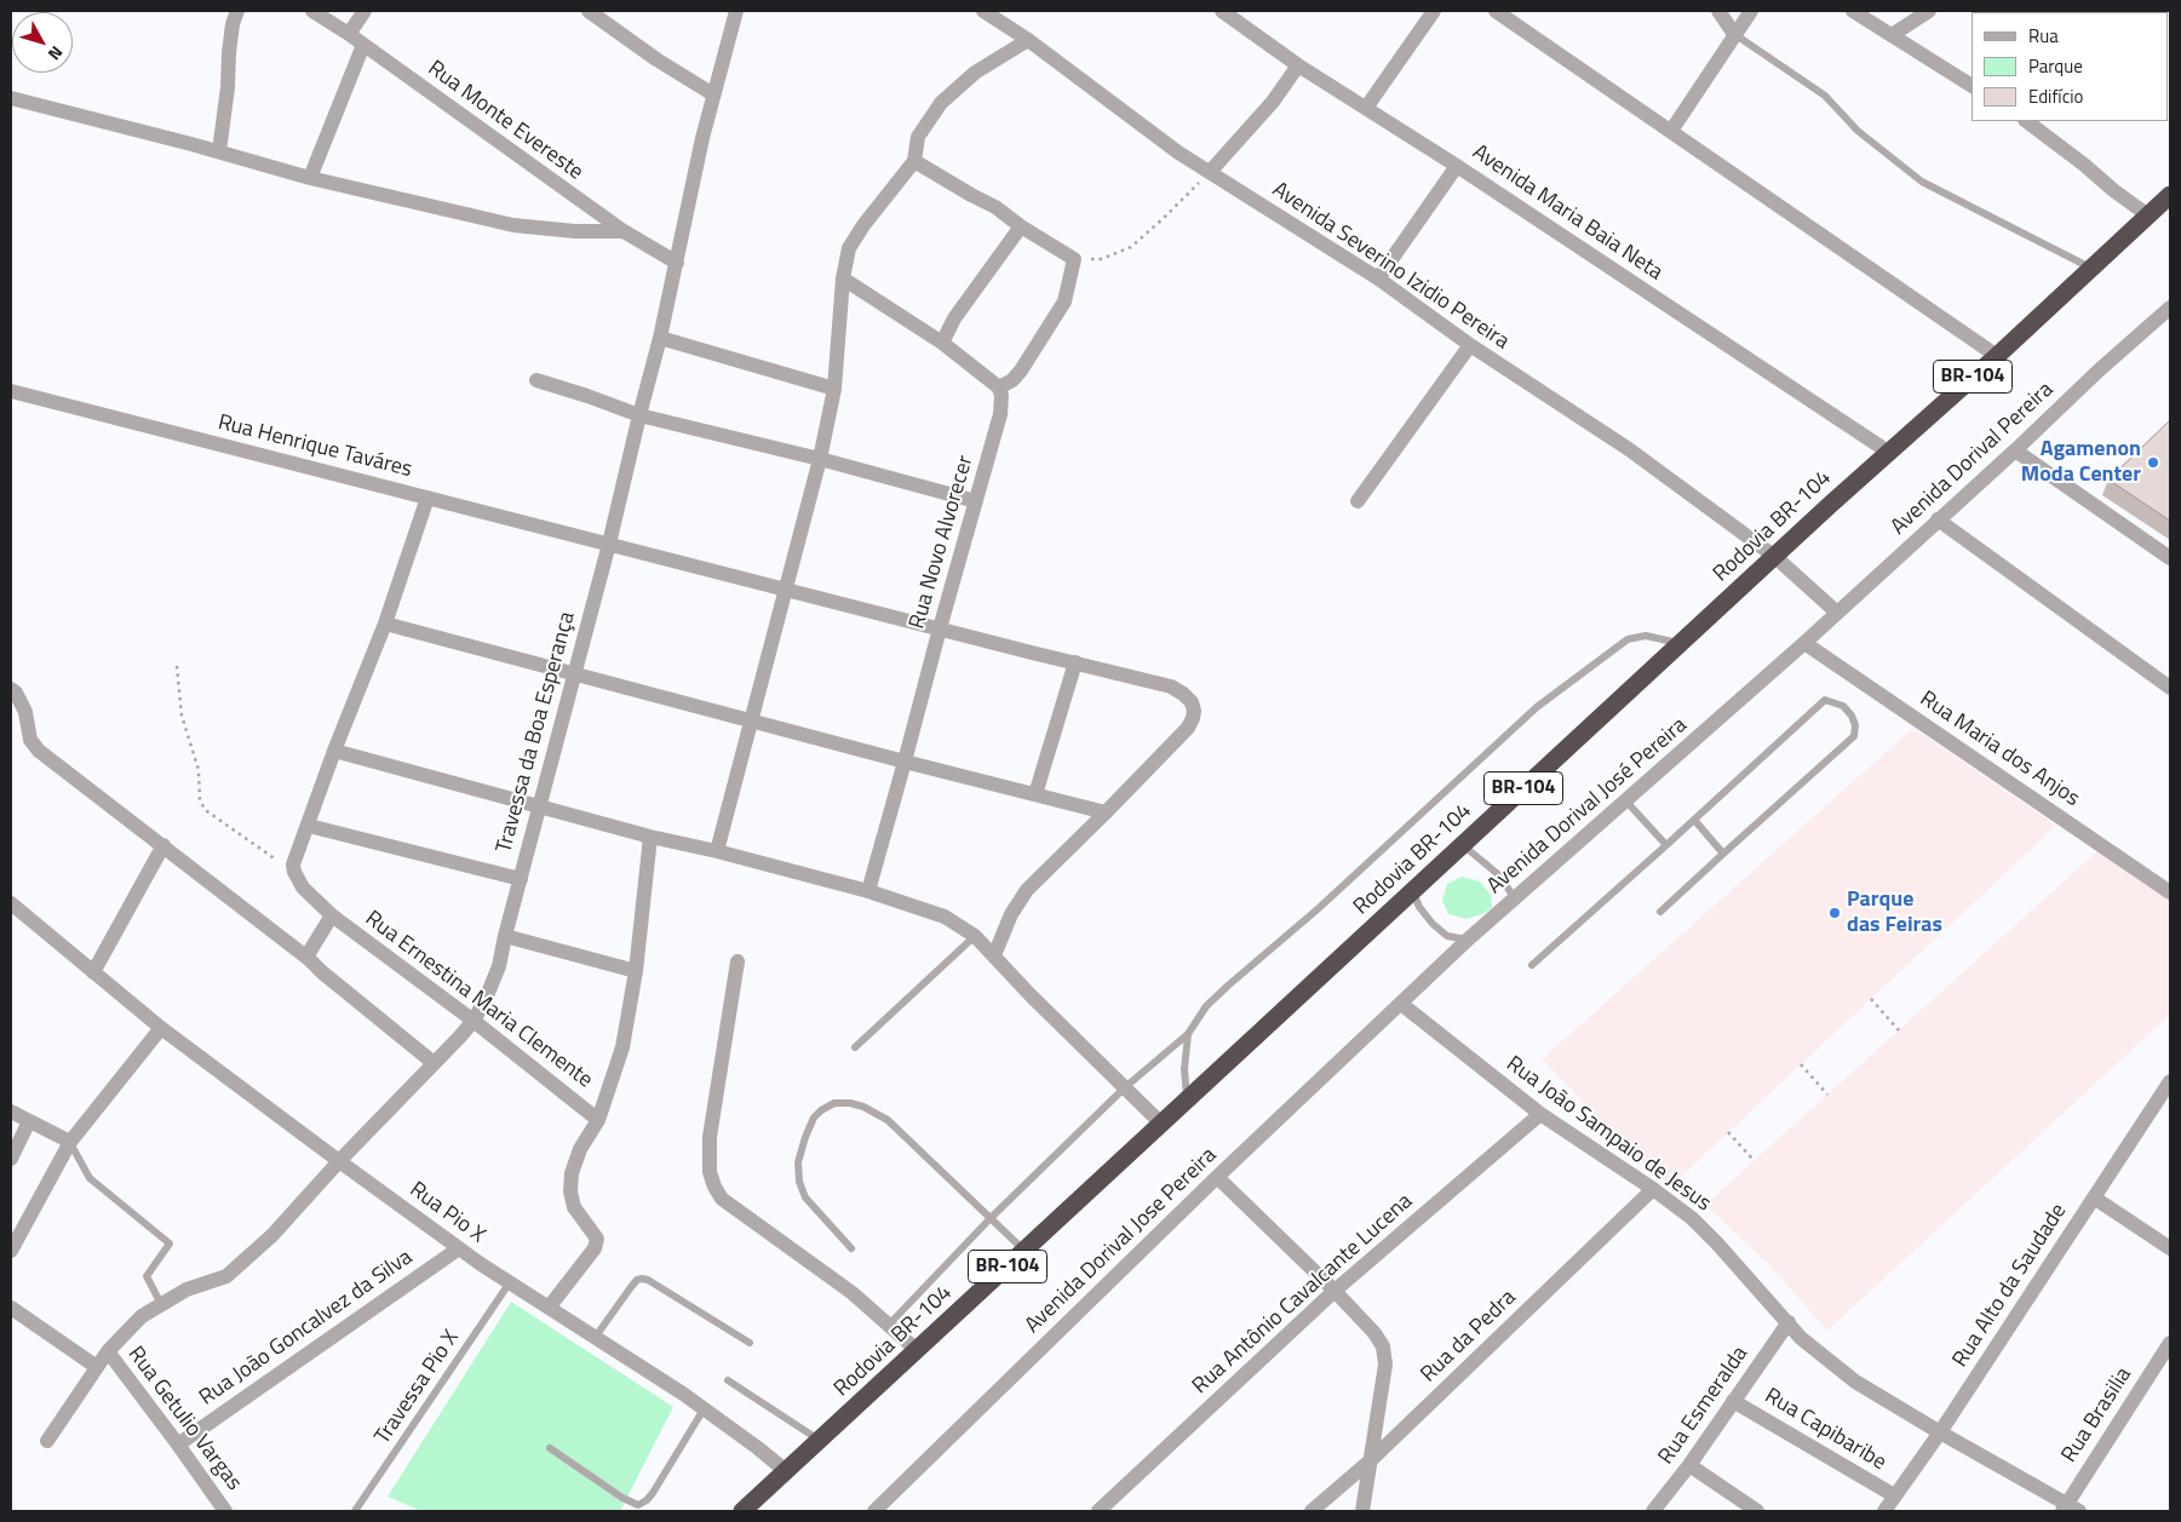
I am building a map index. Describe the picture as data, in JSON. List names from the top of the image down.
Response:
{
  "streets": {
    "highway": ["BR-104", "Rodovia BR-104"],
    "street": [
      "Rua Monte Evereste",
      "Avenida Maria Baia Neta",
      "Avenida Severino Izidio Pereira",
      "Rua Henrique Taváres",
      "Avenida Dorival Pereira",
      "Rua Novo Alvorecer",
      "Travessa da Boa Esperança",
      "Rua Maria dos Anjos",
      "Avenida Dorival José Pereira",
      "Rua Ernestina Maria Clemente",
      "Rua João Sampaio de Jesus",
      "Rua Pio X",
      "Avenida Dorival Jose Pereira",
      "Rua Alto da Saudade",
      "Rua Antônio Cavalcante Lucena",
      "Rua João Goncalvez da Silva",
      "Rua da Pedra",
      "Rua Esmeralda",
      "Rua Brasilia",
      "Rua Getulio Vargas",
      "Rua Capibaribe"
    ],
    "lane": ["Travessa Pio X"]
  },
  "crossings": [
    ["Rua Monte Evereste", "Travessa da Boa Esperança"],
    ["Avenida Maria Baia Neta", "Rodovia BR-104"],
    ["Avenida Severino Izidio Pereira", "Avenida Dorival Pereira"],
    ["Avenida Severino Izidio Pereira", "Rodovia BR-104"],
    ["Rua Henrique Taváres", "Rua Novo Alvorecer"],
    ["Rua Henrique Taváres", "Travessa da Boa Esperança"],
    ["Avenida Dorival Pereira", "Rua Maria dos Anjos"],
    ["Avenida Dorival Pereira", "Avenida Dorival José Pereira"],
    ["Rodovia BR-104", "Avenida Dorival José Pereira"],
    ["Rodovia BR-104", "Rua Pio X"],
    ["Travessa da Boa Esperança", "Rua Ernestina Maria Clemente"],
    ["Travessa da Boa Esperança", "Rua Pio X"],
    ["Travessa da Boa Esperança", "Rua Getulio Vargas"],
    ["Rua Maria dos Anjos", "Avenida Dorival José Pereira"],
    ["Avenida Dorival José Pereira", "Rua João Sampaio de Jesus"],
    ["Avenida Dorival José Pereira", "Avenida Dorival Jose Pereira"],
    ["Rua João Sampaio de Jesus", "Avenida Dorival Jose Pereira"],
    ["Rua João Sampaio de Jesus", "Rua Alto da Saudade"],
    ["Rua João Sampaio de Jesus", "Rua Antônio Cavalcante Lucena"],
    ["Rua João Sampaio de Jesus", "Rua da Pedra"],
    ["Rua João Sampaio de Jesus", "Rua Esmeralda"],
    ["Rua João Sampaio de Jesus", "Rua Brasilia"],
    ["Rua Pio X", "Rua João Goncalvez da Silva"],
    ["Rua Pio X", "Travessa Pio X"],
    ["Rua Alto da Saudade", "Rua Capibaribe"],
    ["Rua João Goncalvez da Silva", "Rua Getulio Vargas"],
    ["Rua Esmeralda", "Rua Capibaribe"]
  ],
  "places": ["Agamenon Moda Center", "Parque das Feiras"],
  "legend": ["Rua", "Parque", "Edifício"],
  "north": "bottom right"
}
